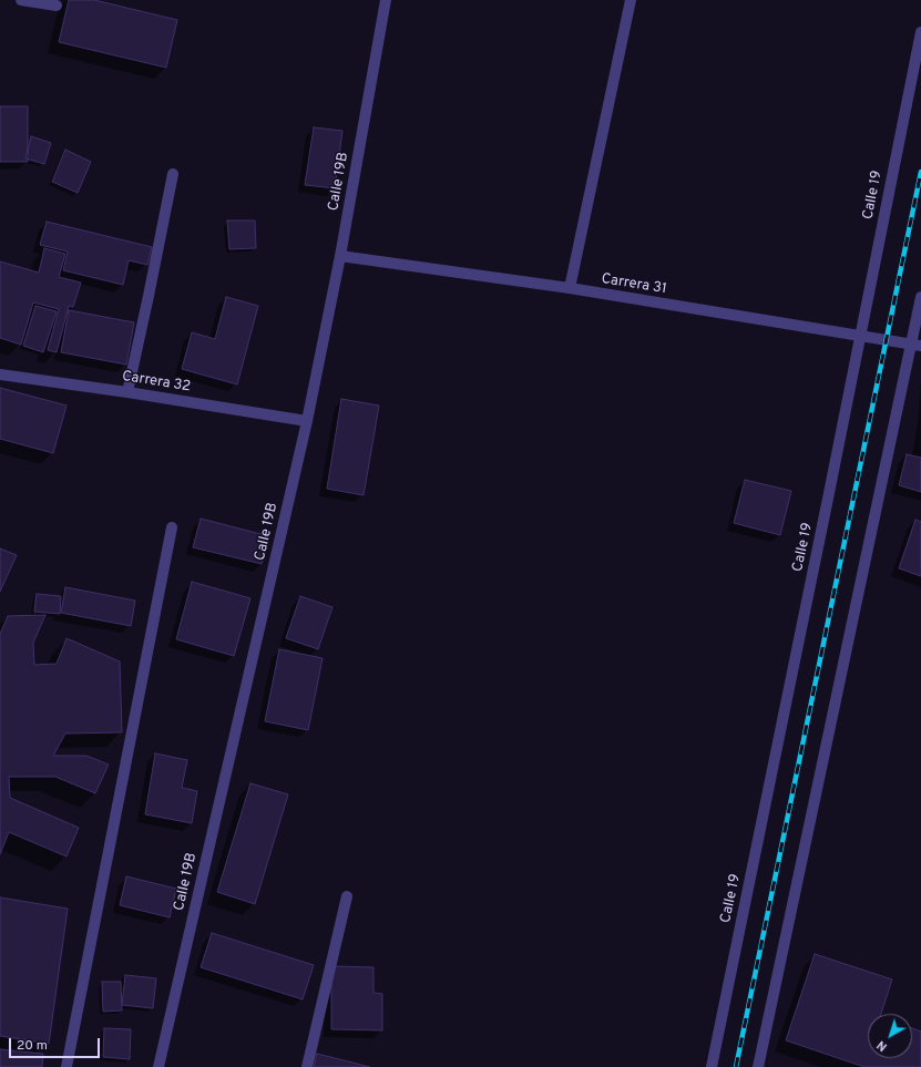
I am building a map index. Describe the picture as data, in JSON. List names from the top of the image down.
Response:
{
  "streets": {
    "street": [
      "Calle 19B",
      "Calle 19",
      "Carrera 31",
      "Carrera 32"
    ]
  },
  "crossings": [
    ["Calle 19B", "Carrera 31"],
    ["Calle 19B", "Carrera 32"],
    ["Calle 19", "Carrera 31"]
  ],
  "scale_bar": "20 m",
  "north": "bottom left"
}
